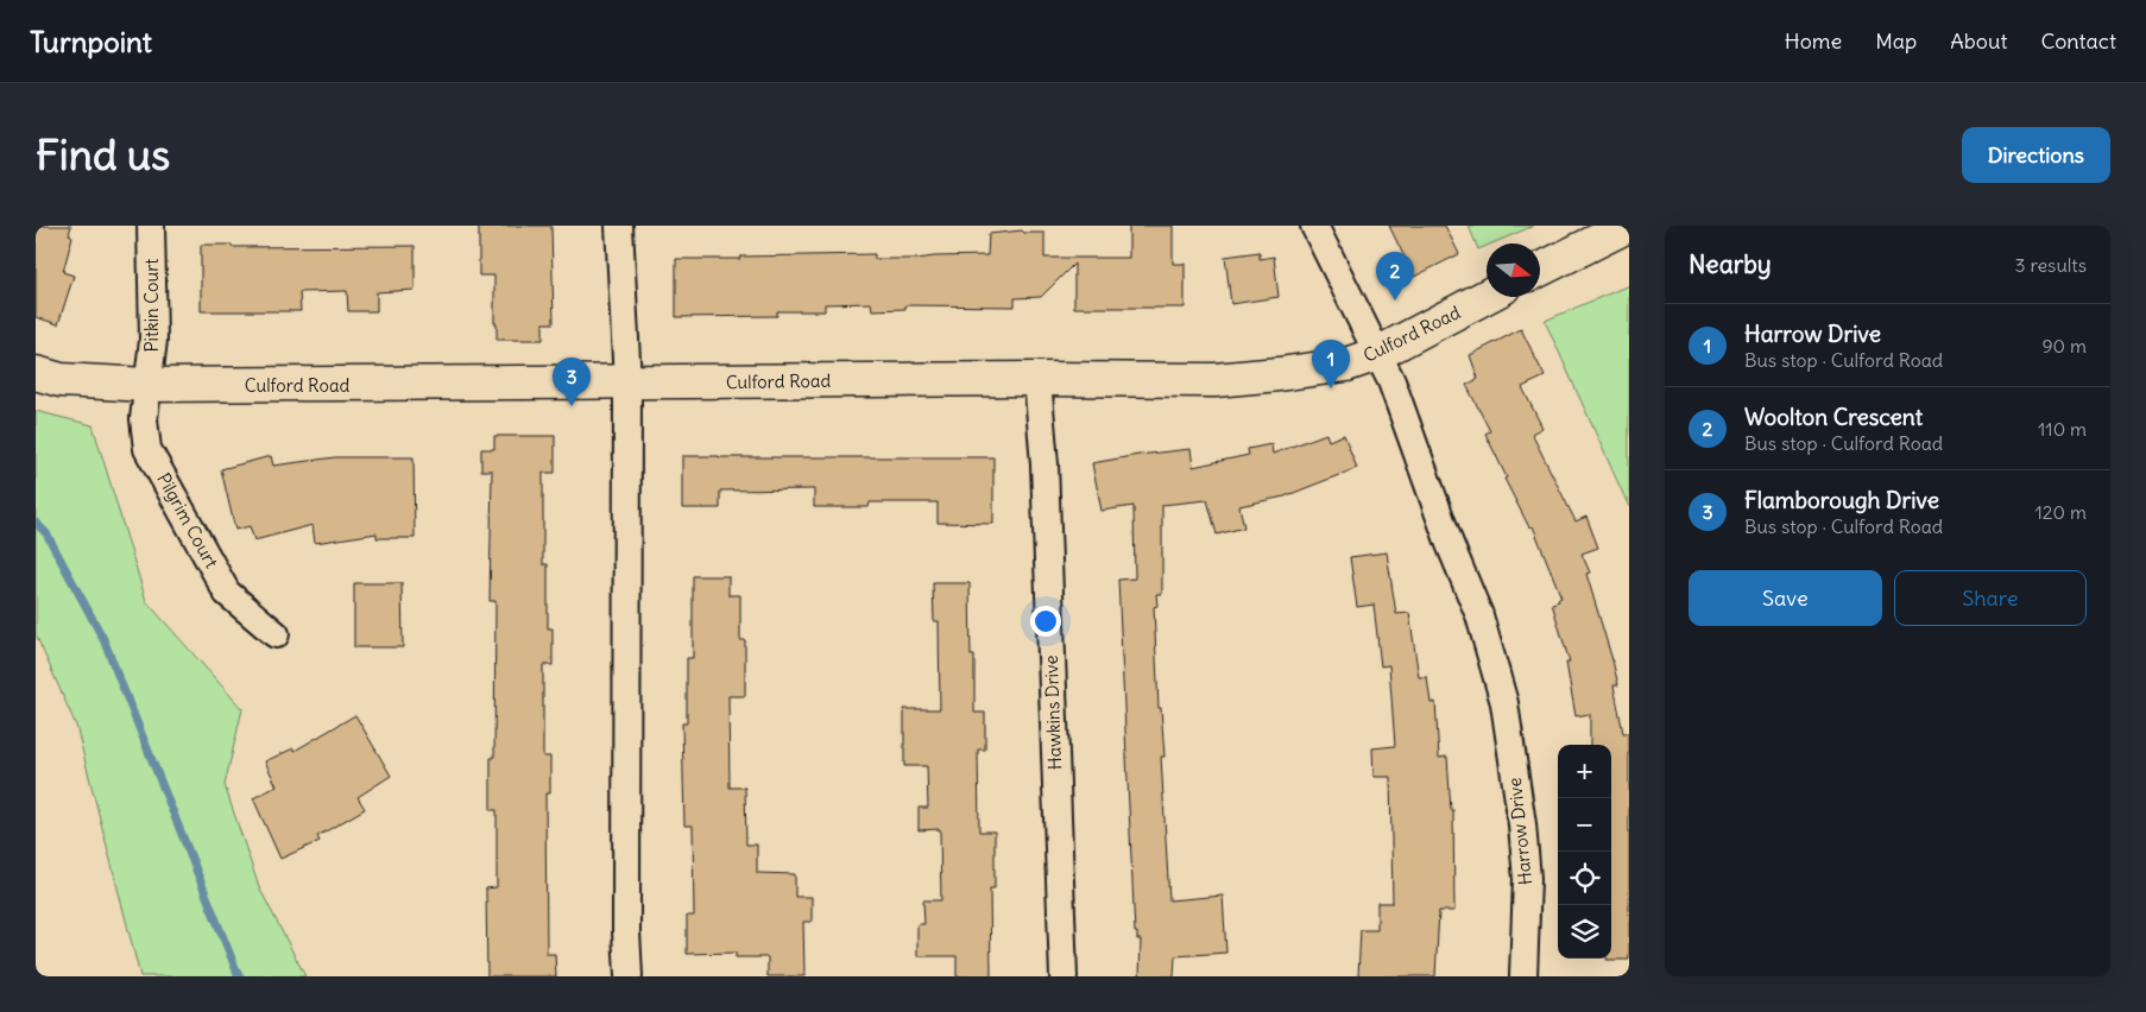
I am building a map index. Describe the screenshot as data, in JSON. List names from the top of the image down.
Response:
{
  "streets": {
    "street": [
      "Pitkin Court",
      "Culford Road",
      "Pilgrim Court",
      "Hawkins Drive",
      "Harrow Drive"
    ]
  },
  "crossings": [
    ["Pitkin Court", "Culford Road"],
    ["Pitkin Court", "Pilgrim Court"],
    ["Culford Road", "Pilgrim Court"],
    ["Culford Road", "Hawkins Drive"],
    ["Culford Road", "Harrow Drive"]
  ],
  "north": "right",
  "page": {
    "header": "Turnpoint",
    "nav": [
      "Home",
      "Map",
      "About",
      "Contact"
    ],
    "buttons": [
      "Directions",
      ["Save", "Share"]
    ],
    "title": "Find us",
    "heading": ["Nearby", "3 results"],
    "pins": ["2", "1", "3"],
    "list": [
      {
        "mark": "1",
        "name": "Harrow Drive",
        "note": "Bus stop · Culford Road",
        "value": "90 m"
      },
      {
        "mark": "2",
        "name": "Woolton Crescent",
        "note": "Bus stop · Culford Road",
        "value": "110 m"
      },
      {
        "mark": "3",
        "name": "Flamborough Drive",
        "note": "Bus stop · Culford Road",
        "value": "120 m"
      }
    ],
    "map_buttons": ["+", "−"]
  }
}
